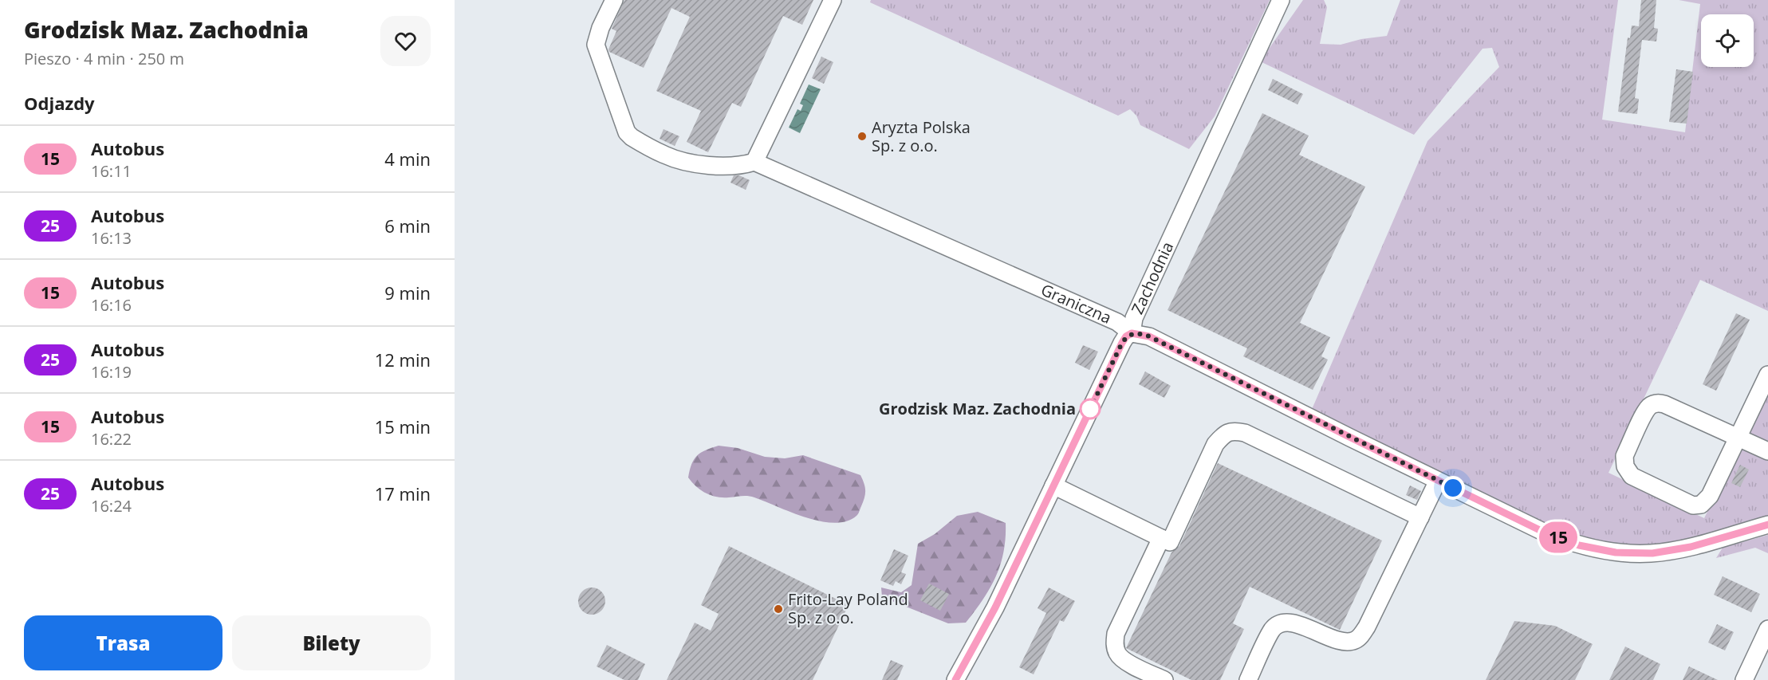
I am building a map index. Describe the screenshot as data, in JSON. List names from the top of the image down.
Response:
{
  "streets": {
    "street": ["Zachodnia", "Graniczna"]
  },
  "crossings": [
    ["Zachodnia", "Graniczna"]
  ],
  "places": ["Aryzta Polska Sp. z o.o.", "Grodzisk Maz. Zachodnia", "Frito-Lay Poland Sp. z o.o."],
  "lines": ["bus line 15"],
  "page": {
    "heading": [
      ["Grodzisk Maz. Zachodnia", "Pieszo · 4 min · 250 m"],
      "Odjazdy"
    ],
    "on_map": "15",
    "list": [
      {
        "mark": "15",
        "name": "Autobus",
        "note": "16:11",
        "value": "4 min"
      },
      {
        "mark": "25",
        "name": "Autobus",
        "note": "16:13",
        "value": "6 min"
      },
      {
        "mark": "15",
        "name": "Autobus",
        "note": "16:16",
        "value": "9 min"
      },
      {
        "mark": "25",
        "name": "Autobus",
        "note": "16:19",
        "value": "12 min"
      },
      {
        "mark": "15",
        "name": "Autobus",
        "note": "16:22",
        "value": "15 min"
      },
      {
        "mark": "25",
        "name": "Autobus",
        "note": "16:24",
        "value": "17 min"
      }
    ],
    "buttons": ["Trasa", "Bilety"]
  }
}
